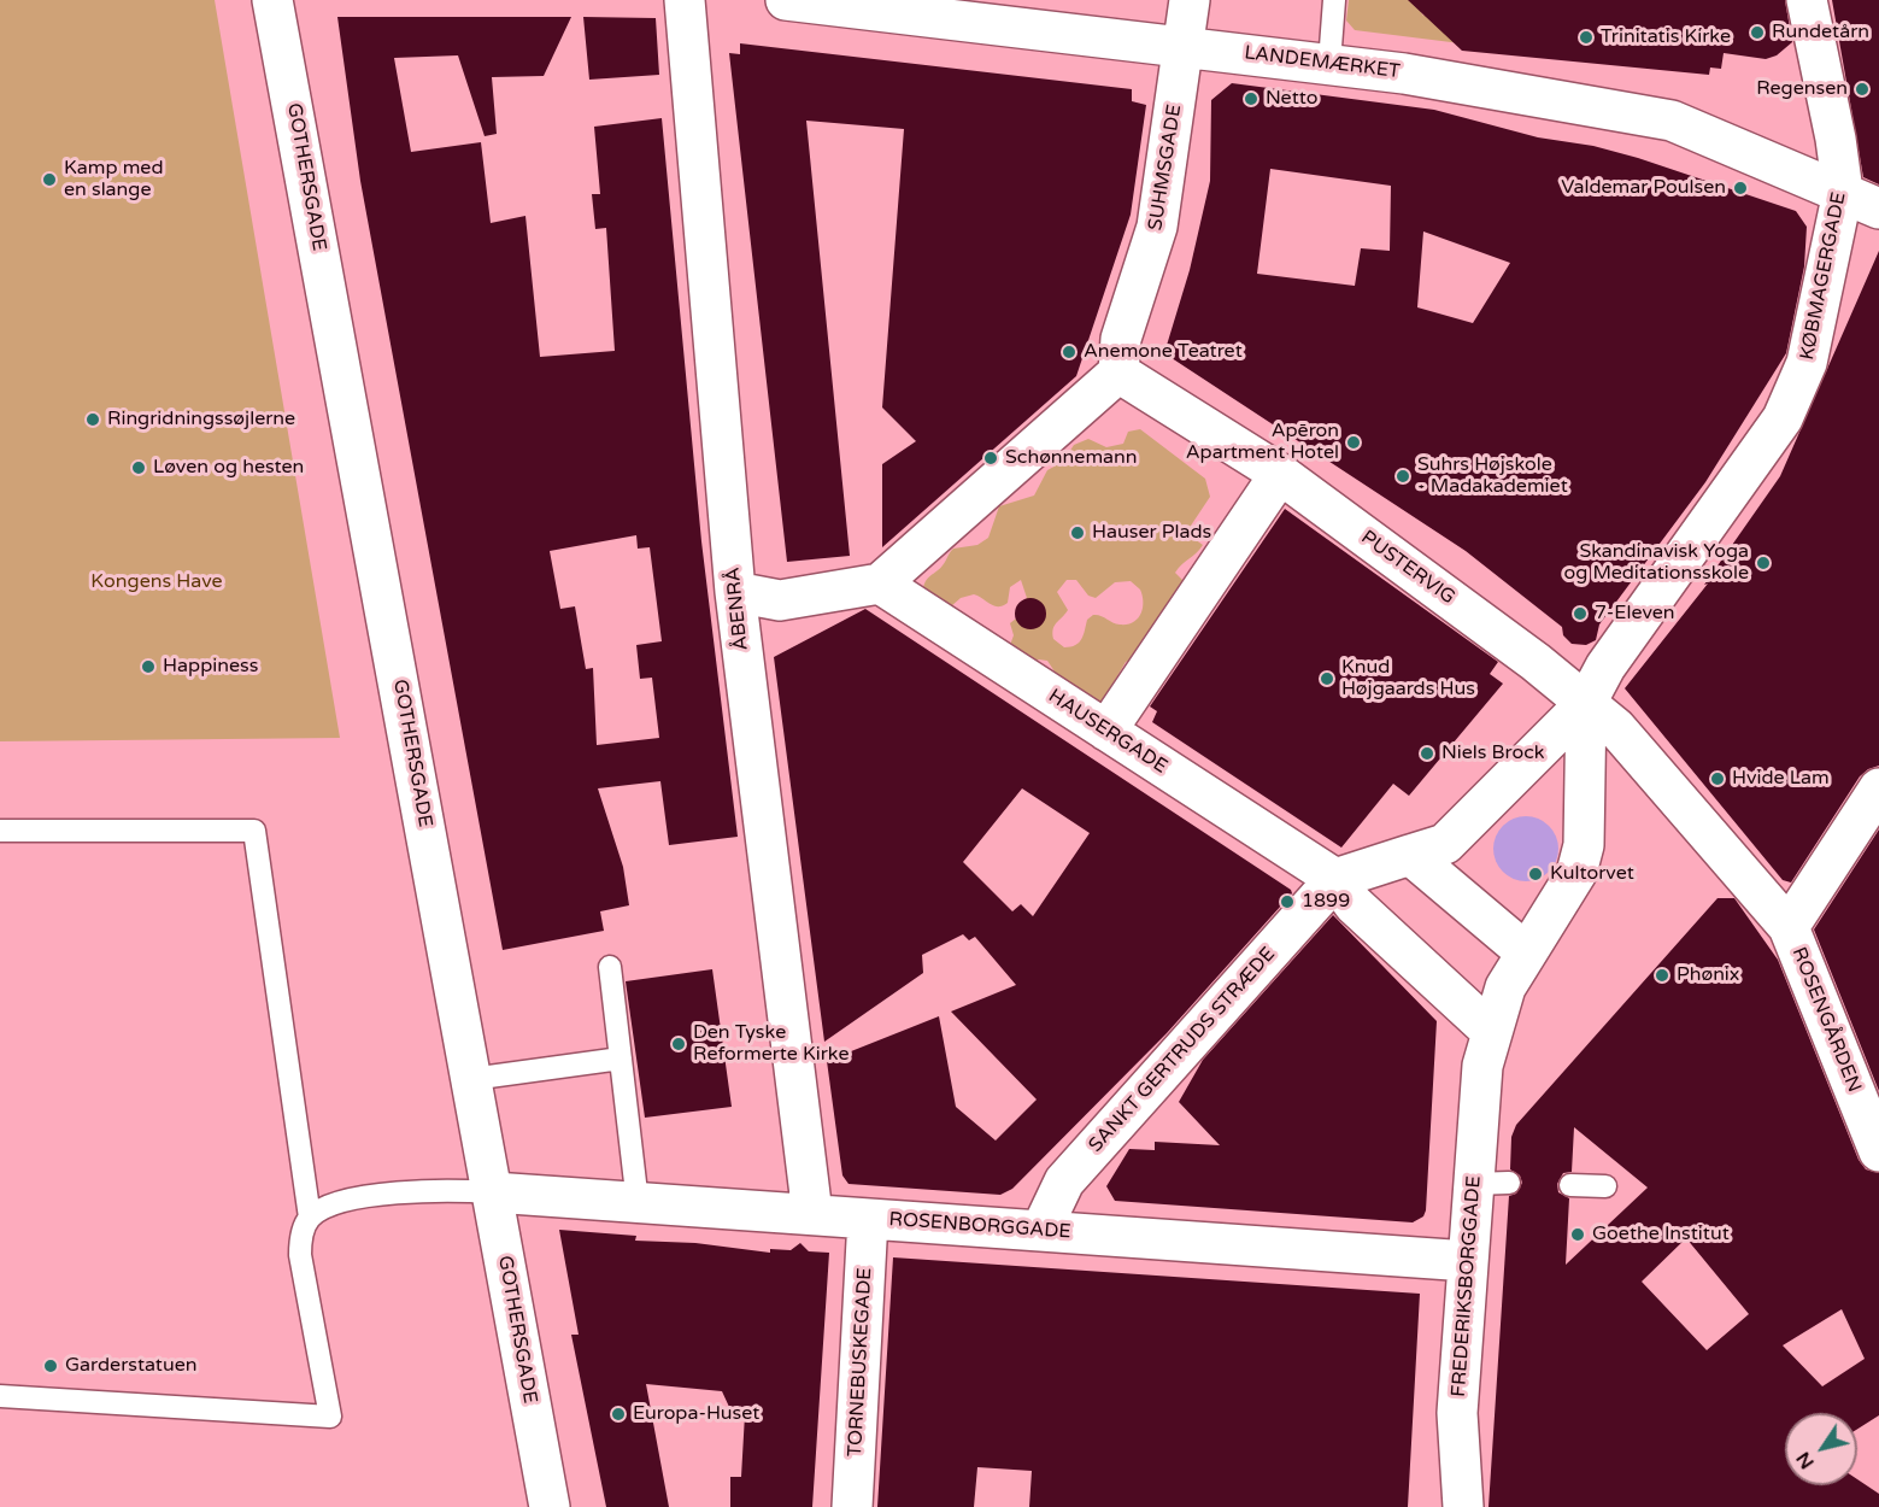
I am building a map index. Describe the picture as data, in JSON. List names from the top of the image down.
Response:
{
  "streets": {
    "street": [
      "LANDEMÆRKET",
      "SUHMSGADE",
      "GOTHERSGADE",
      "KØBMAGERGADE",
      "PUSTERVIG",
      "ÅBENRÅ",
      "HAUSERGADE",
      "ROSENGÅRDEN",
      "SANKT GERTRUDS STRÆDE",
      "ROSENBORGGADE",
      "FREDERIKSBORGGADE",
      "TORNEBUSKEGADE"
    ]
  },
  "crossings": [
    ["LANDEMÆRKET", "SUHMSGADE"],
    ["LANDEMÆRKET", "KØBMAGERGADE"],
    ["GOTHERSGADE", "ROSENBORGGADE"],
    ["KØBMAGERGADE", "PUSTERVIG"],
    ["ÅBENRÅ", "ROSENBORGGADE"],
    ["HAUSERGADE", "SANKT GERTRUDS STRÆDE"],
    ["SANKT GERTRUDS STRÆDE", "ROSENBORGGADE"],
    ["ROSENBORGGADE", "FREDERIKSBORGGADE"],
    ["ROSENBORGGADE", "TORNEBUSKEGADE"]
  ],
  "parks": ["Kongens Have"],
  "places": [
    "Rundetårn",
    "Trinitatis Kirke",
    "Regensen",
    "Netto",
    "Kamp med en slange",
    "Valdemar Poulsen",
    "Anemone Teatret",
    "Ringridningssøjlerne",
    "Apēron Apartment Hotel",
    "Schønnemann",
    "Løven og hesten",
    "Suhrs Højskole - Madakademiet",
    "Hauser Plads",
    "Skandinavisk Yoga og Meditationsskole",
    "7-Eleven",
    "Happiness",
    "Knud Højgaards Hus",
    "Niels Brock",
    "Hvide Lam",
    "Kultorvet",
    "1899",
    "Phønix",
    "Den Tyske Reformerte Kirke",
    "Goethe Institut",
    "Garderstatuen",
    "Europa-Huset"
  ],
  "north": "bottom left"
}
